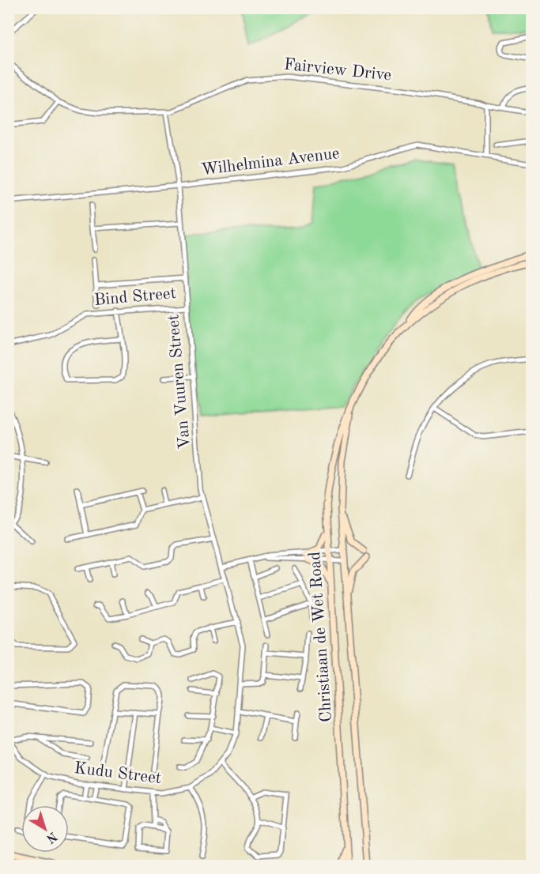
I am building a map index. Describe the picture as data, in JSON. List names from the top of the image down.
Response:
{
  "streets": {
    "main road": ["Christiaan de Wet Road"],
    "street": [
      "Fairview Drive",
      "Wilhelmina Avenue",
      "Bind Street",
      "Van Vuuren Street",
      "Kudu Street"
    ]
  },
  "crossings": [
    ["Fairview Drive", "Van Vuuren Street"],
    ["Wilhelmina Avenue", "Van Vuuren Street"],
    ["Bind Street", "Van Vuuren Street"],
    ["Van Vuuren Street", "Kudu Street"]
  ],
  "north": "bottom right"
}
